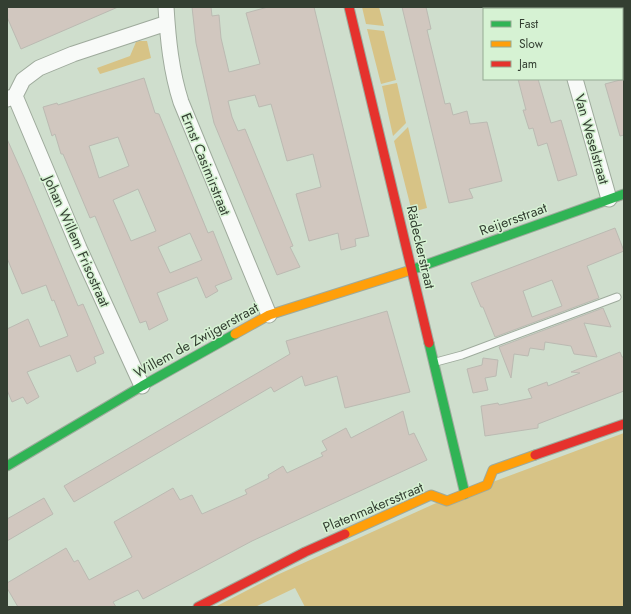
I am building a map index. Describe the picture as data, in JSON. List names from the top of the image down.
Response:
{
  "streets": {
    "street": [
      "Van Weselstraat",
      "Ernst Casimirstraat",
      "Reijersstraat",
      "Johan Willem Frisostraat",
      "Rädeckerstraat",
      "Willem de Zwijgerstraat",
      "Platenmakersstraat"
    ]
  },
  "crossings": [
    ["Van Weselstraat", "Reijersstraat"],
    ["Ernst Casimirstraat", "Willem de Zwijgerstraat"],
    ["Reijersstraat", "Rädeckerstraat"],
    ["Reijersstraat", "Willem de Zwijgerstraat"],
    ["Johan Willem Frisostraat", "Willem de Zwijgerstraat"],
    ["Rädeckerstraat", "Willem de Zwijgerstraat"],
    ["Rädeckerstraat", "Platenmakersstraat"]
  ],
  "legend": ["Fast", "Slow", "Jam"]
}
